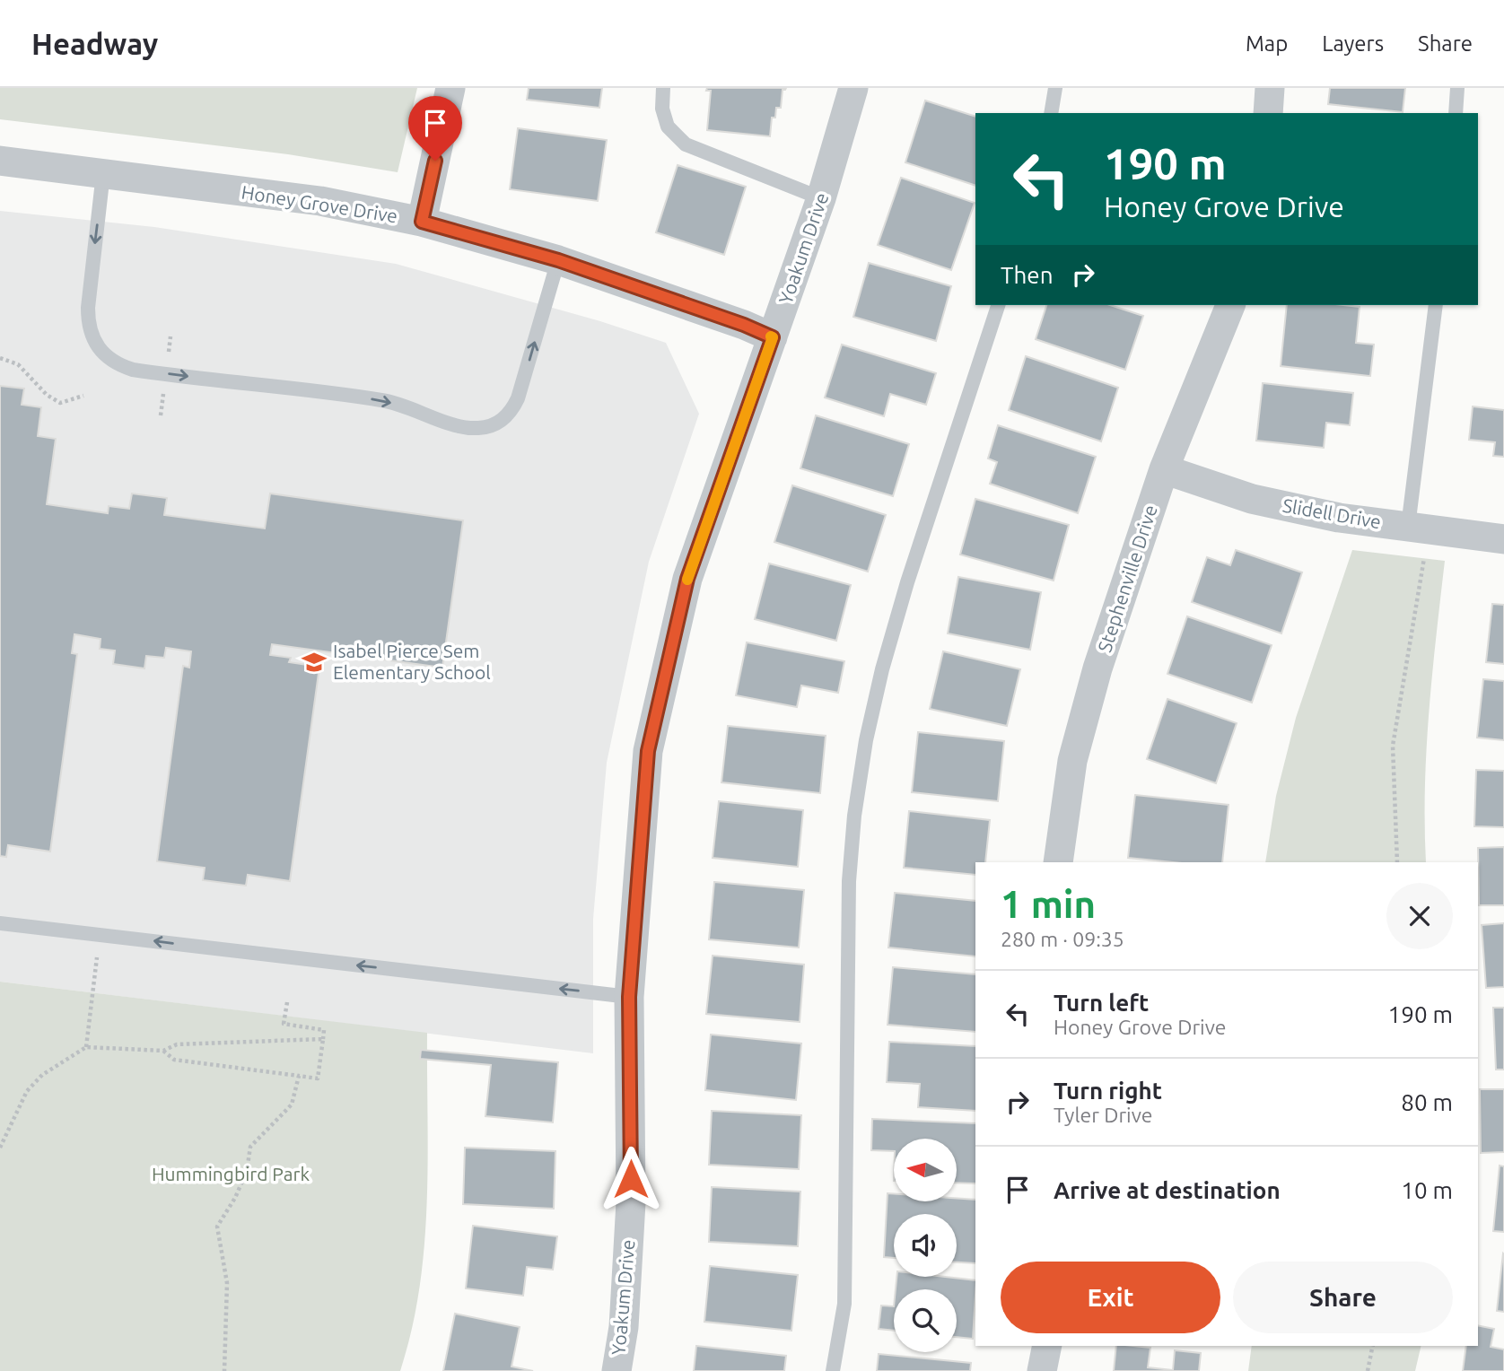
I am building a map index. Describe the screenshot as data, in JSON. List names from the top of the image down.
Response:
{
  "streets": {
    "street": [
      "Honey Grove Drive",
      "Yoakum Drive",
      "Slidell Drive",
      "Stephenville Drive"
    ]
  },
  "crossings": [
    ["Honey Grove Drive", "Yoakum Drive"],
    ["Slidell Drive", "Stephenville Drive"]
  ],
  "parks": ["Hummingbird Park"],
  "places": {
    "school or university": ["Isabel Pierce Sem Elementary School"]
  },
  "north": "left",
  "page": {
    "header": "Headway",
    "nav": ["Map", "Layers", "Share"],
    "turn": ["190 m", "Honey Grove Drive"],
    "then": "Then",
    "heading": ["1 min", "280 m · 09:35"],
    "list": [
      {
        "name": "Turn left",
        "note": "Honey Grove Drive",
        "value": "190 m"
      },
      {
        "name": "Turn right",
        "note": "Tyler Drive",
        "value": "80 m"
      },
      {
        "name": "Arrive at destination",
        "value": "10 m"
      }
    ],
    "buttons": ["Exit", "Share"]
  }
}
